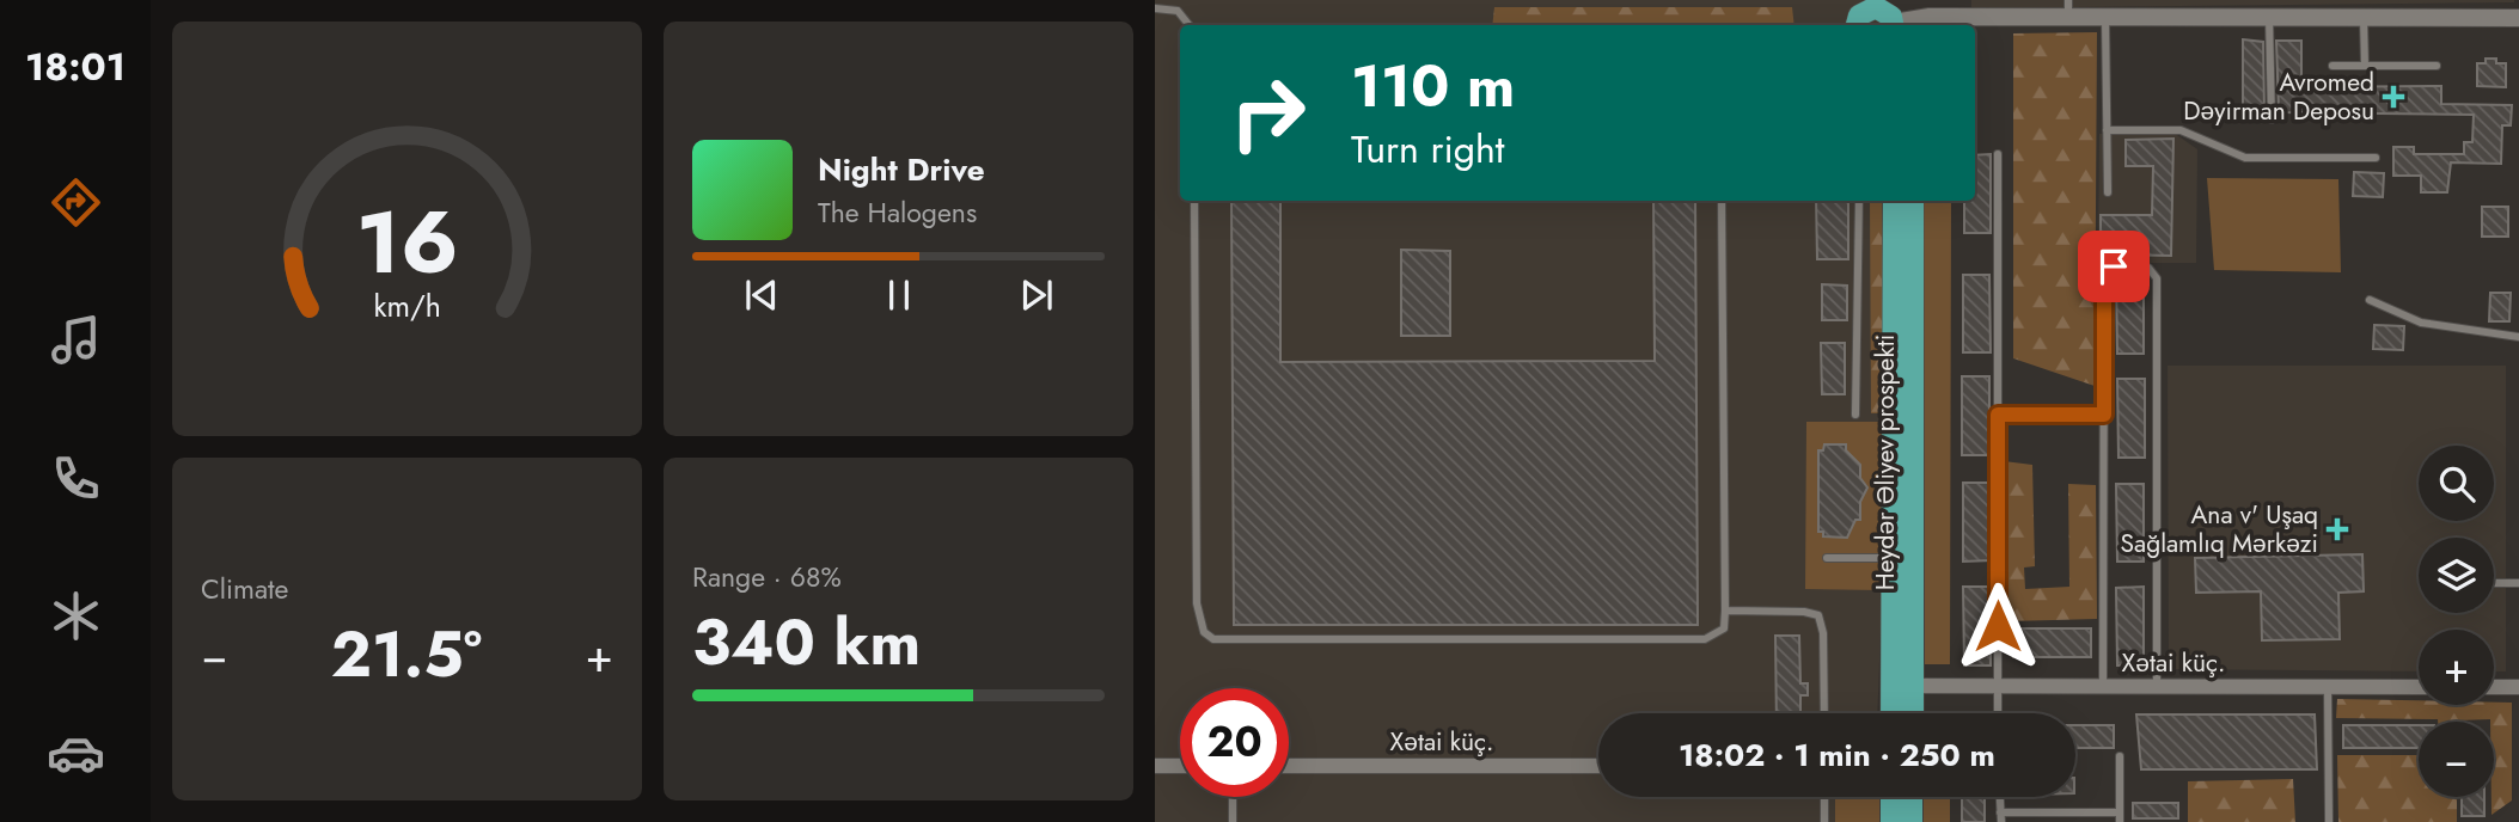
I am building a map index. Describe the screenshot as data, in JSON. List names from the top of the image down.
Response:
{
  "streets": {
    "main road": ["Heydər Əliyev prospekti"],
    "street": ["Xətai küç."]
  },
  "crossings": [
    ["Heydər Əliyev prospekti", "Xətai küç."]
  ],
  "places": {
    "health": ["Avromed Dəyirman Deposu", "Ana v' Uşaq Sağlamlıq Mərkəzi"]
  },
  "page": {
    "tabs": "18:01",
    "turn": ["110 m", "Turn right"],
    "song": ["Night Drive", "The Halogens"],
    "map_buttons": ["+", "−"],
    "tile": [
      "Climate",
      ["Range · 68%", "340 km"]
    ],
    "heat": ["−", "21.5°", "+"],
    "limit": "20",
    "trip": "18:02 · 1 min · 250 m",
    "gauge": ["16", "km/h"]
  }
}
